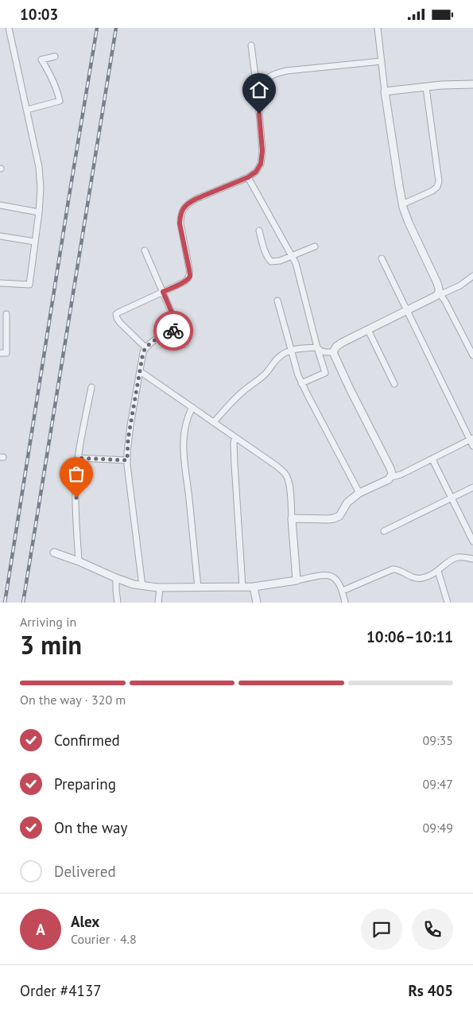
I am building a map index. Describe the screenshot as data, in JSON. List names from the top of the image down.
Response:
{
  "page": {
    "status": "10:03",
    "heading": ["3 min", "Arriving in", "10:06–10:11"],
    "panel": [
      "Alex",
      "Courier · 4.8",
      "Order #4137",
      "Rs 405"
    ],
    "bar": "On the way · 320 m",
    "list": [
      ["Confirmed", "09:35"],
      ["Preparing", "09:47"],
      ["On the way", "09:49"],
      "Delivered"
    ],
    "round": "A"
  }
}
